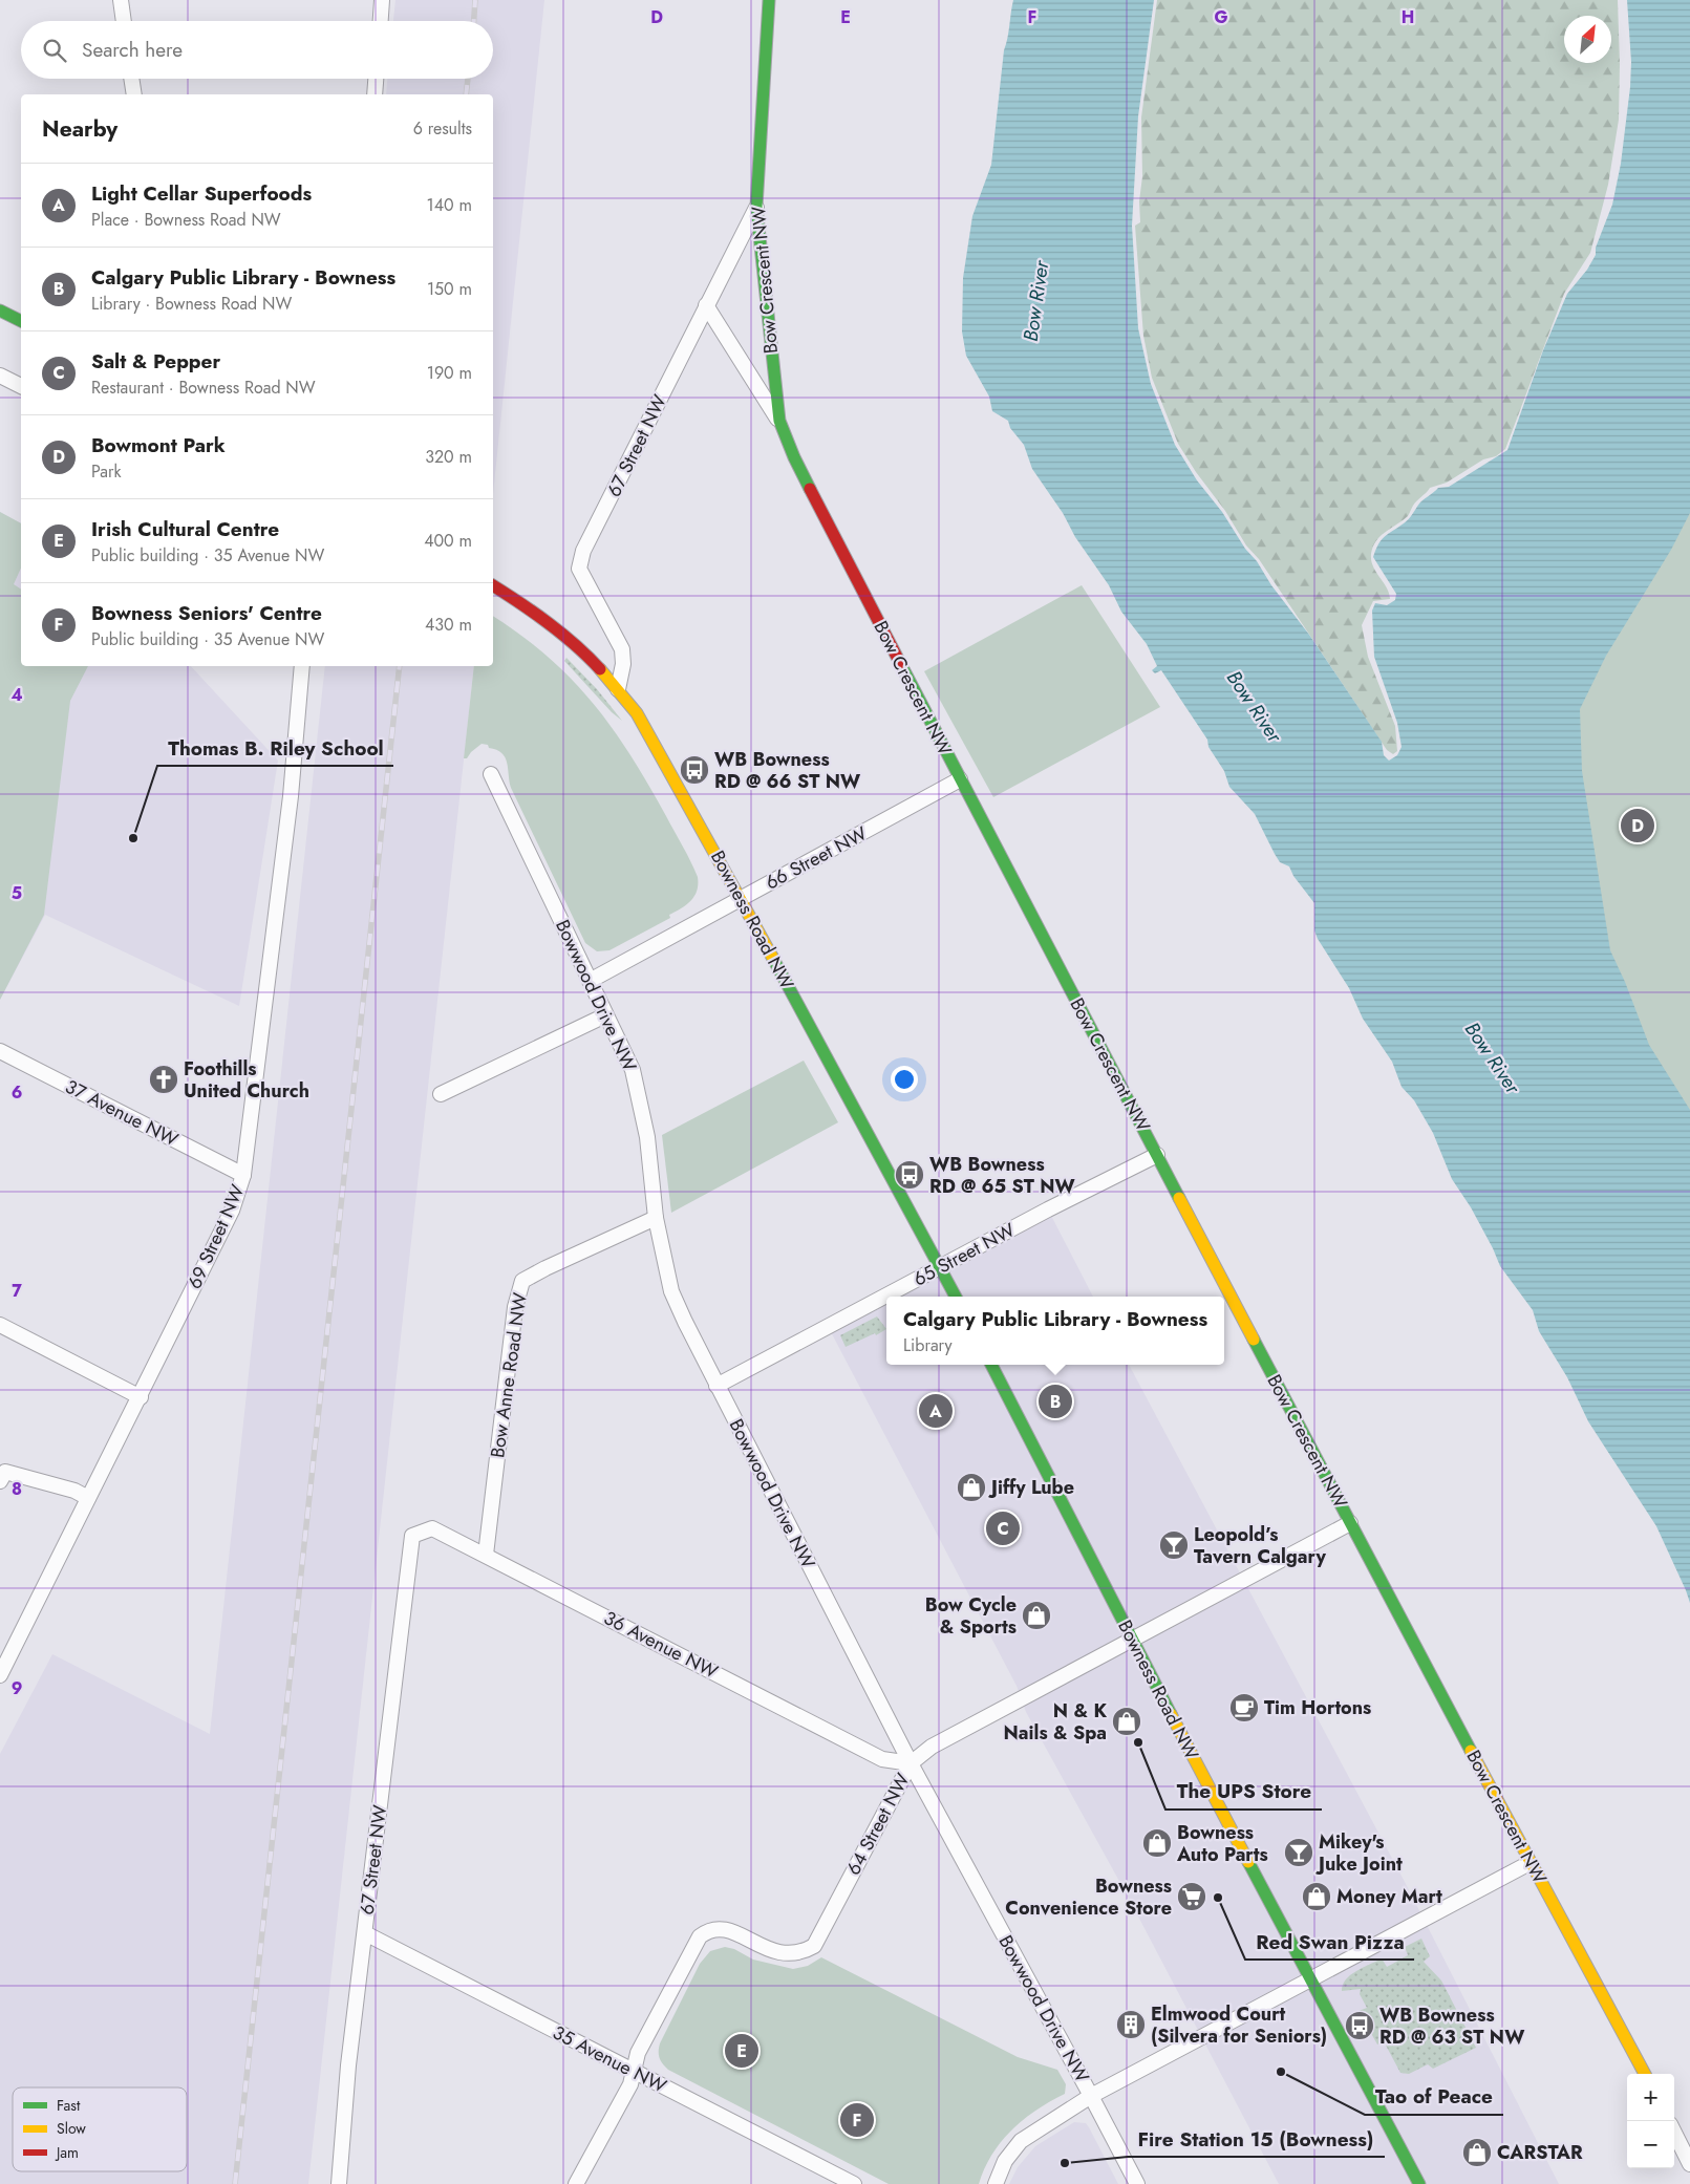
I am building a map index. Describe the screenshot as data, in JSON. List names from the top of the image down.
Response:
{
  "streets": {
    "street": [
      "Bow Crescent NW",
      "67 Street NW",
      "66 Street NW",
      "Bowness Road NW",
      "Bowwood Drive NW",
      "37 Avenue NW",
      "69 Street NW",
      "65 Street NW",
      "Bow Anne Road NW",
      "36 Avenue NW",
      "64 Street NW",
      "35 Avenue NW"
    ]
  },
  "crossings": [
    ["Bow Crescent NW", "67 Street NW"],
    ["Bow Crescent NW", "66 Street NW"],
    ["Bow Crescent NW", "65 Street NW"],
    ["Bow Crescent NW", "64 Street NW"],
    ["67 Street NW", "Bowness Road NW"],
    ["67 Street NW", "36 Avenue NW"],
    ["67 Street NW", "35 Avenue NW"],
    ["66 Street NW", "Bowness Road NW"],
    ["66 Street NW", "Bowwood Drive NW"],
    ["Bowness Road NW", "65 Street NW"],
    ["Bowness Road NW", "64 Street NW"],
    ["Bowwood Drive NW", "65 Street NW"],
    ["Bowwood Drive NW", "Bow Anne Road NW"],
    ["Bowwood Drive NW", "36 Avenue NW"],
    ["Bowwood Drive NW", "64 Street NW"],
    ["37 Avenue NW", "69 Street NW"],
    ["Bow Anne Road NW", "36 Avenue NW"],
    ["36 Avenue NW", "64 Street NW"],
    ["64 Street NW", "35 Avenue NW"]
  ],
  "water": ["Bow River"],
  "places": {
    "bus stop": ["WB Bowness RD @ 66 ST NW", "WB Bowness RD @ 65 ST NW", "WB Bowness RD @ 63 ST NW"],
    "other": [
      "Thomas B. Riley School",
      "The UPS Store",
      "Red Swan Pizza",
      "Tao of Peace",
      "Fire Station 15 (Bowness)"
    ],
    "church": ["Foothills United Church"],
    "shop": [
      "Jiffy Lube",
      "Bow Cycle & Sports",
      "N & K Nails & Spa",
      "Bowness Auto Parts",
      "Money Mart",
      "CARSTAR"
    ],
    "bar": ["Leopold’s Tavern Calgary", "Mikey's Juke Joint"],
    "cafe": ["Tim Hortons"],
    "supermarket": ["Bowness Convenience Store"],
    "building": ["Elmwood Court (Silvera for Seniors)"]
  },
  "legend": ["Fast", "Slow", "Jam"],
  "north": "top right",
  "page": {
    "search": "Search here",
    "heading": ["Nearby", "6 results"],
    "list": [
      {
        "mark": "A",
        "name": "Light Cellar Superfoods",
        "note": "Place · Bowness Road NW",
        "value": "140 m"
      },
      {
        "mark": "B",
        "name": "Calgary Public Library - Bowness",
        "note": "Library · Bowness Road NW",
        "value": "150 m"
      },
      {
        "mark": "C",
        "name": "Salt & Pepper",
        "note": "Restaurant · Bowness Road NW",
        "value": "190 m"
      },
      {
        "mark": "D",
        "name": "Bowmont Park",
        "note": "Park",
        "value": "320 m"
      },
      {
        "mark": "E",
        "name": "Irish Cultural Centre",
        "note": "Public building · 35 Avenue NW",
        "value": "400 m"
      },
      {
        "mark": "F",
        "name": "Bowness Seniors' Centre",
        "note": "Public building · 35 Avenue NW",
        "value": "430 m"
      }
    ],
    "pins": [
      "D",
      "B",
      "A",
      "C",
      "E",
      "F"
    ],
    "popup": ["Calgary Public Library - Bowness", "Library"],
    "map_buttons": ["+", "−"]
  },
  "grid": {
    "columns": [
      "D",
      "E",
      "F",
      "G",
      "H"
    ],
    "rows": [
      "4",
      "5",
      "6",
      "7",
      "8",
      "9"
    ]
  }
}
